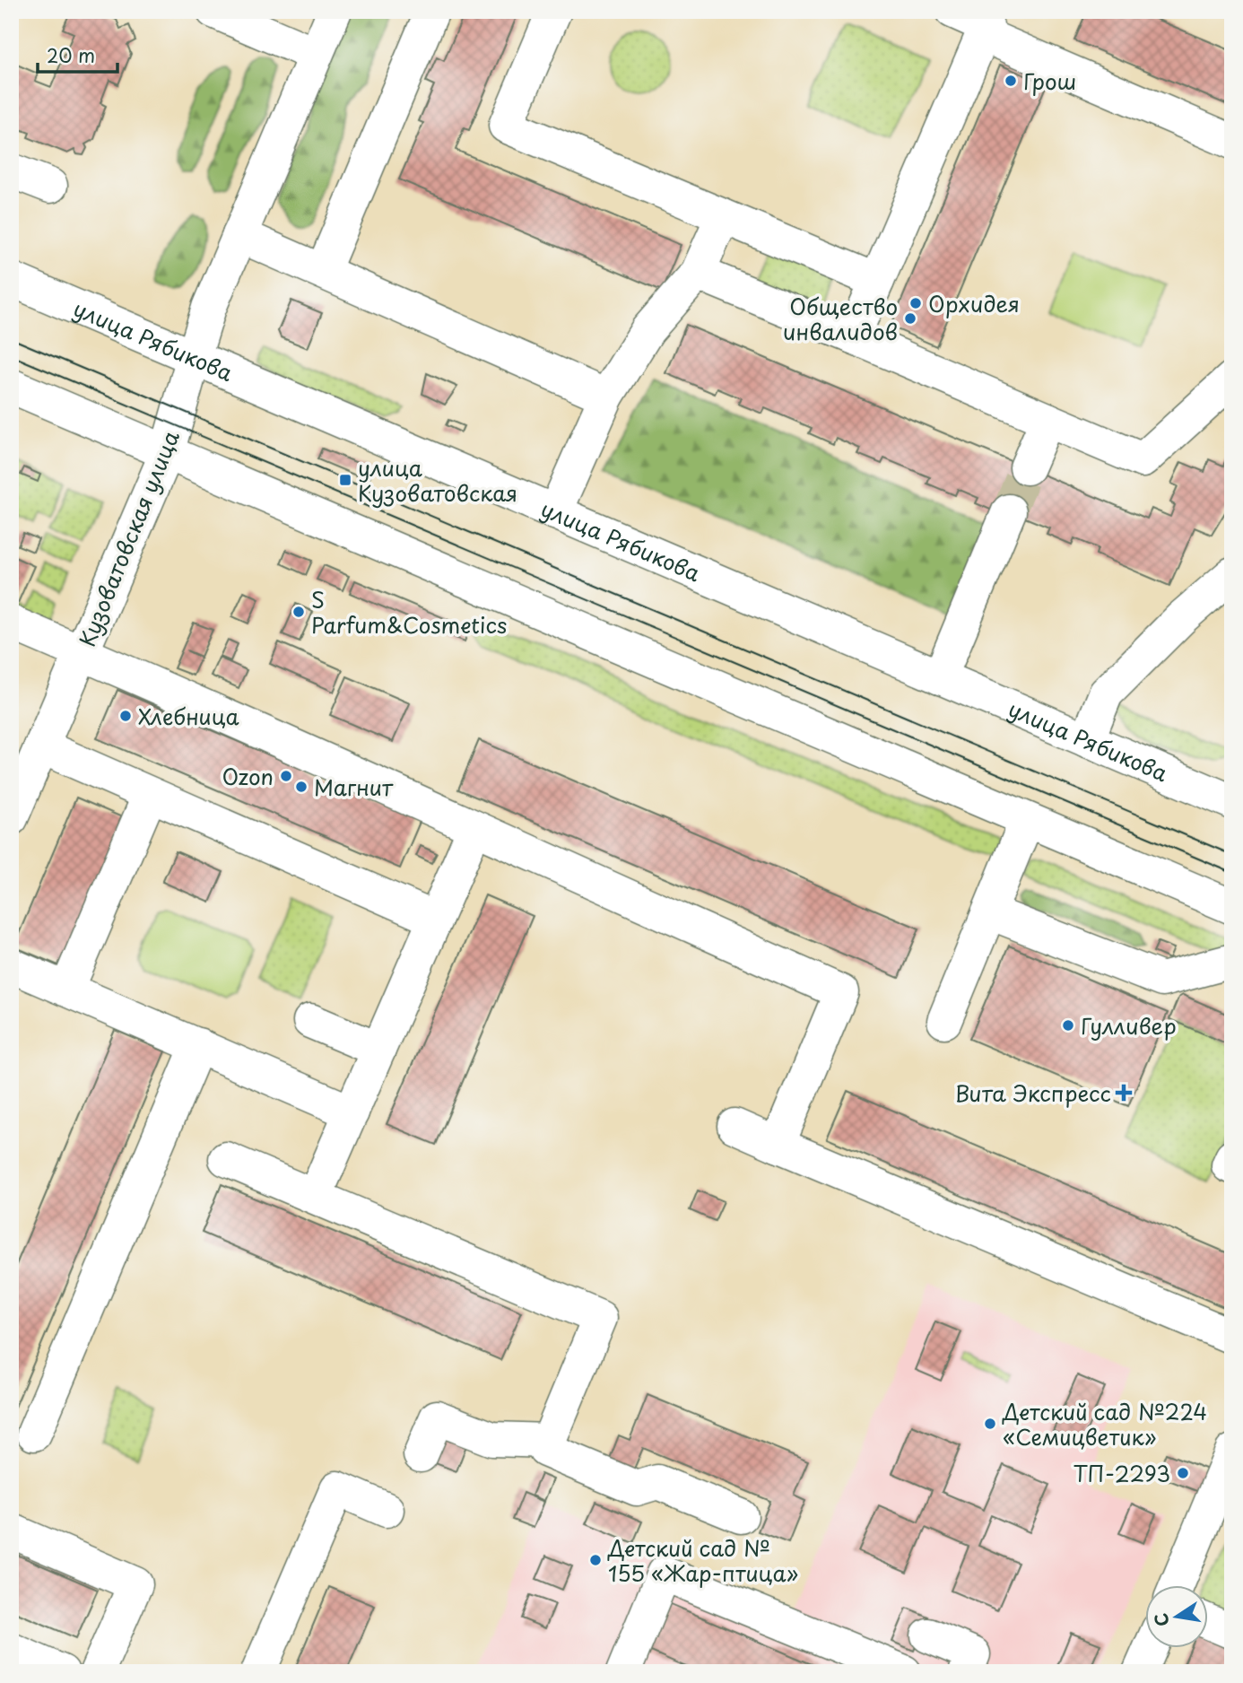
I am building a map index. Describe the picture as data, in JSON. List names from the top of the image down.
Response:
{
  "streets": {
    "main road": ["улица Рябикова", "Кузоватовская улица"]
  },
  "crossings": [
    ["улица Рябикова", "Кузоватовская улица"]
  ],
  "places": {
    "other": [
      "Грош",
      "Орхидея",
      "Общество инвалидов",
      "S Parfum&Cosmetics",
      "Хлебница",
      "Ozon",
      "Магнит",
      "Гулливер",
      "Детский сад №224 «Семицветик»",
      "ТП-2293",
      "Детский сад № 155 «Жар-птица»"
    ],
    "transit": ["улица Кузоватовская"],
    "health": ["Вита Экспресс"]
  },
  "scale_bar": "20 m",
  "north": "left"
}
